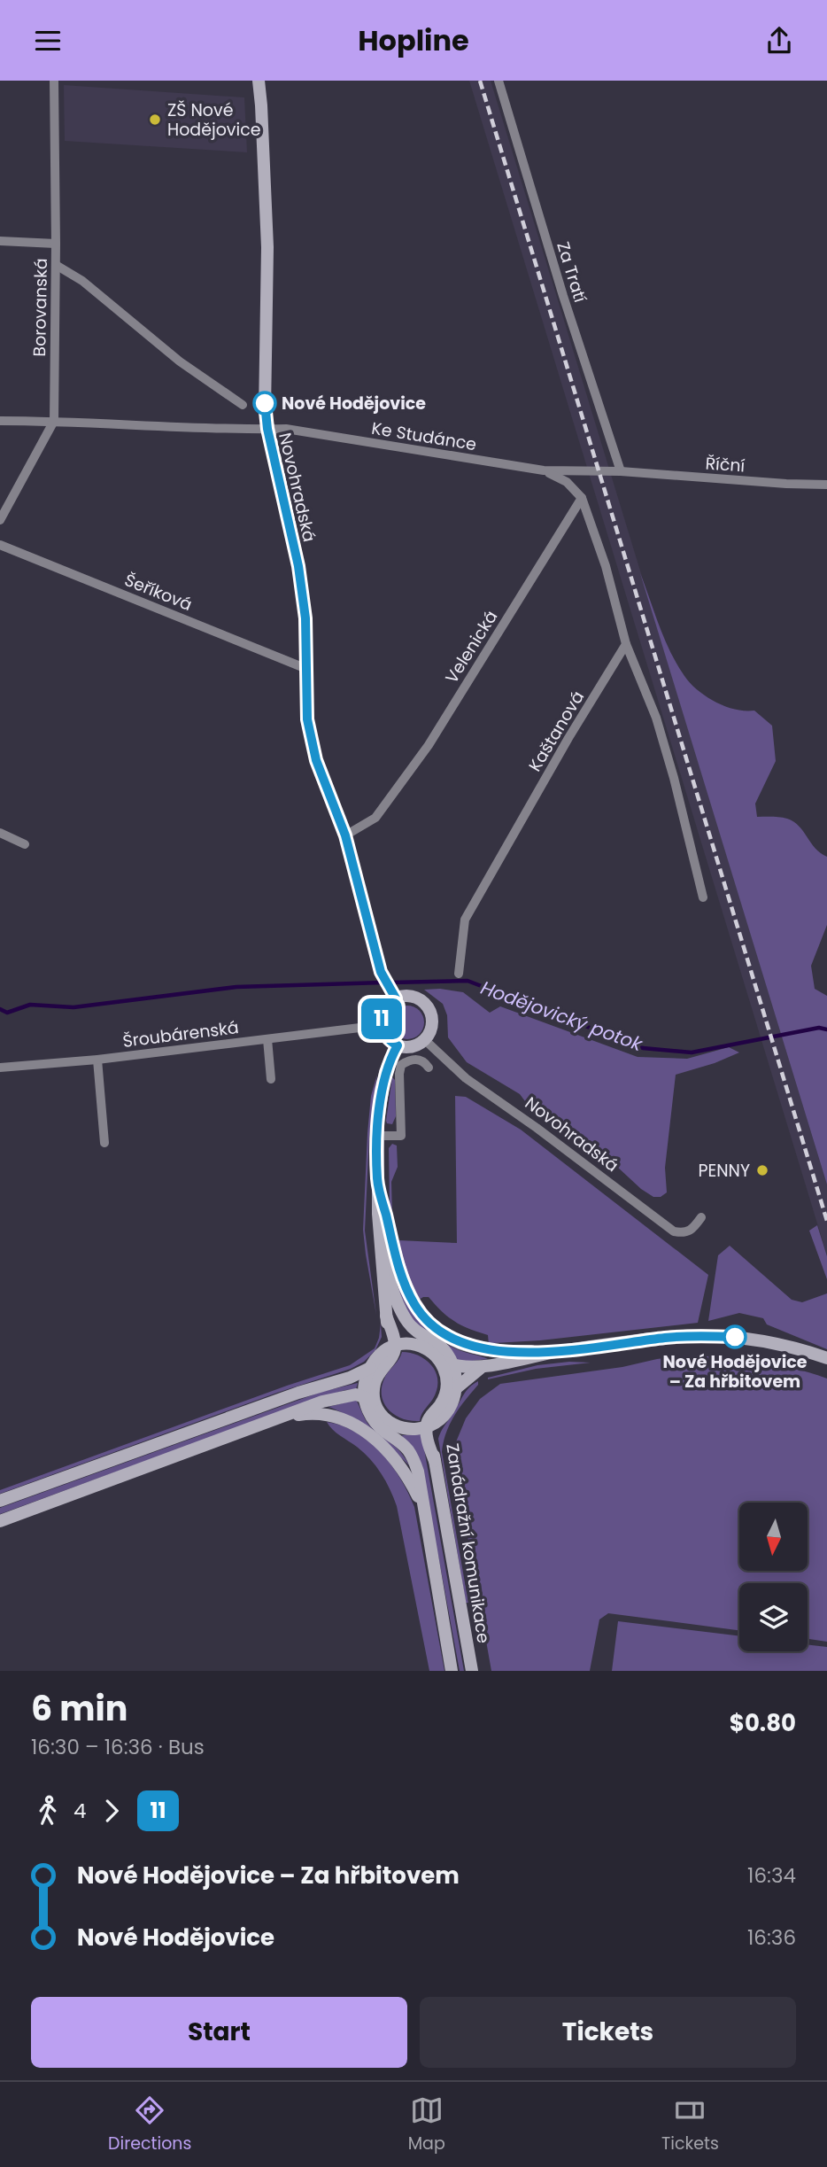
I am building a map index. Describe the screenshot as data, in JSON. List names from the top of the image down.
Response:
{
  "streets": {
    "main road": ["Novohradská", "Zanádražní komunikace"],
    "street": [
      "Za Tratí",
      "Borovanská",
      "Ke Studánce",
      "Říční",
      "Šeříková",
      "Velenická",
      "Kaštanová",
      "Šroubárenská"
    ]
  },
  "crossings": [
    ["Za Tratí", "Ke Studánce"],
    ["Za Tratí", "Říční"],
    ["Borovanská", "Ke Studánce"],
    ["Ke Studánce", "Říční"],
    ["Ke Studánce", "Novohradská"],
    ["Novohradská", "Šeříková"],
    ["Novohradská", "Velenická"],
    ["Novohradská", "Šroubárenská"]
  ],
  "water": ["Hodějovický potok"],
  "places": [
    "ZŠ Nové Hodějovice",
    "Nové Hodějovice",
    "PENNY",
    "Nové Hodějovice – Za hřbitovem"
  ],
  "lines": ["bus line 11"],
  "north": "bottom",
  "page": {
    "header": "Hopline",
    "on_map": "11",
    "heading": ["6 min", "16:30 – 16:36 · Bus", "$0.80"],
    "legs": ["4", "11"],
    "list": [
      {
        "name": "Nové Hodějovice – Za hřbitovem",
        "value": "16:34"
      },
      {
        "name": "Nové Hodějovice",
        "value": "16:36"
      }
    ],
    "buttons": ["Start", "Tickets"],
    "tabs": ["Directions", "Map", "Tickets"]
  }
}
